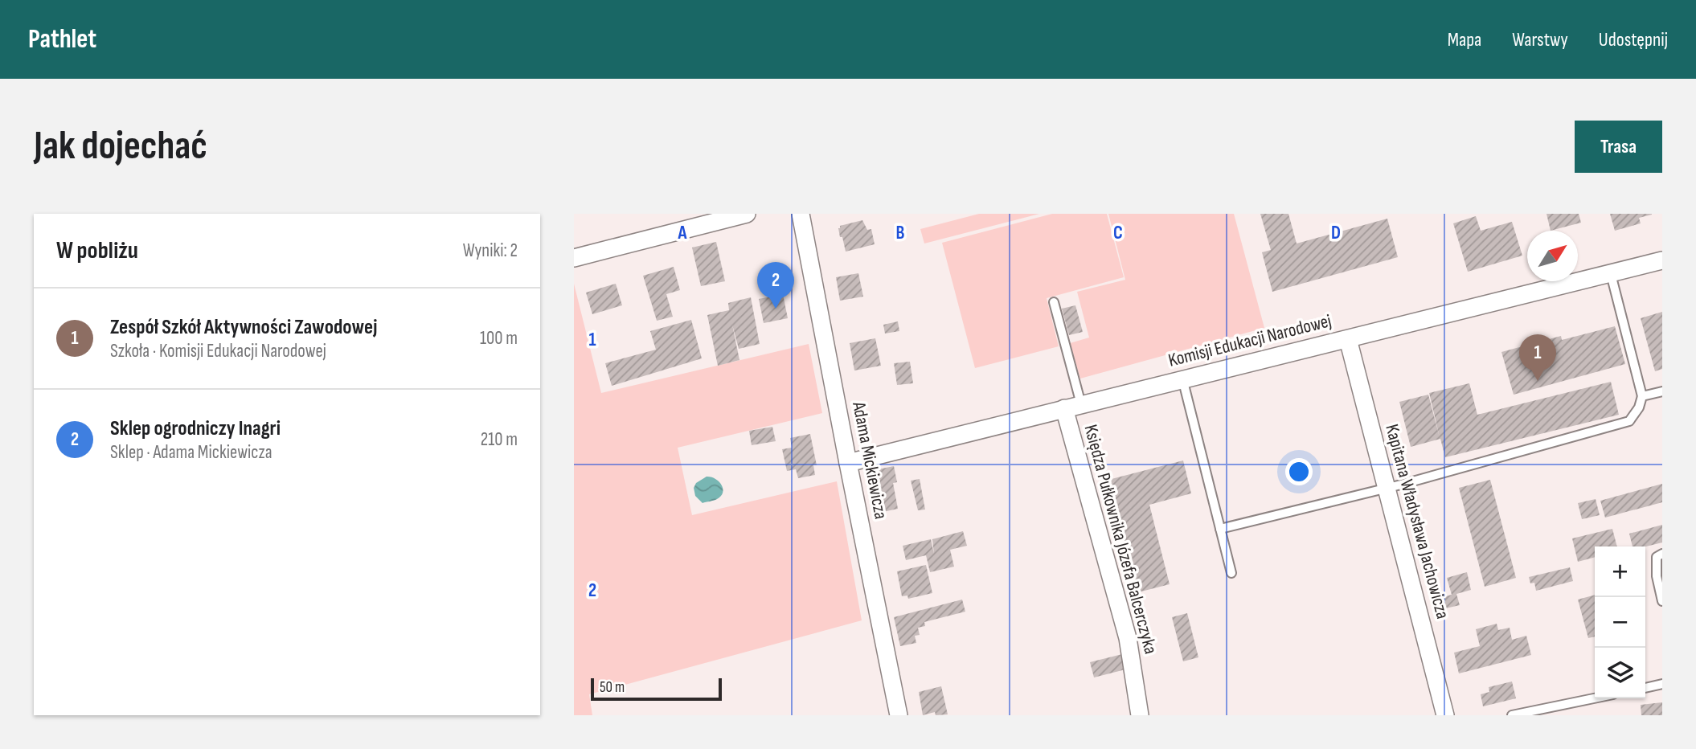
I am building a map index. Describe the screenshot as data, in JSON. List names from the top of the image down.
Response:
{
  "streets": {
    "street": [
      "Komisji Edukacji Narodowej",
      "Adama Mickiewicza",
      "Kapitana Władysława Jachowicza",
      "Księdza Pułkownika Józefa Balcerczyka"
    ]
  },
  "crossings": [
    ["Komisji Edukacji Narodowej", "Adama Mickiewicza"],
    ["Komisji Edukacji Narodowej", "Kapitana Władysława Jachowicza"],
    ["Komisji Edukacji Narodowej", "Księdza Pułkownika Józefa Balcerczyka"]
  ],
  "scale_bar": "50 m",
  "north": "top right",
  "page": {
    "header": "Pathlet",
    "nav": ["Mapa", "Warstwy", "Udostępnij"],
    "buttons": "Trasa",
    "title": "Jak dojechać",
    "heading": ["W pobliżu", "Wyniki: 2"],
    "pins": ["2", "1"],
    "list": [
      {
        "mark": "1",
        "name": "Zespół Szkół Aktywności Zawodowej",
        "note": "Szkoła · Komisji Edukacji Narodowej",
        "value": "100 m"
      },
      {
        "mark": "2",
        "name": "Sklep ogrodniczy Inagri",
        "note": "Sklep · Adama Mickiewicza",
        "value": "210 m"
      }
    ],
    "map_buttons": ["+", "−"],
    "scale": "50 m"
  },
  "grid": {
    "columns": [
      "A",
      "B",
      "C",
      "D"
    ],
    "rows": ["1", "2"]
  }
}
